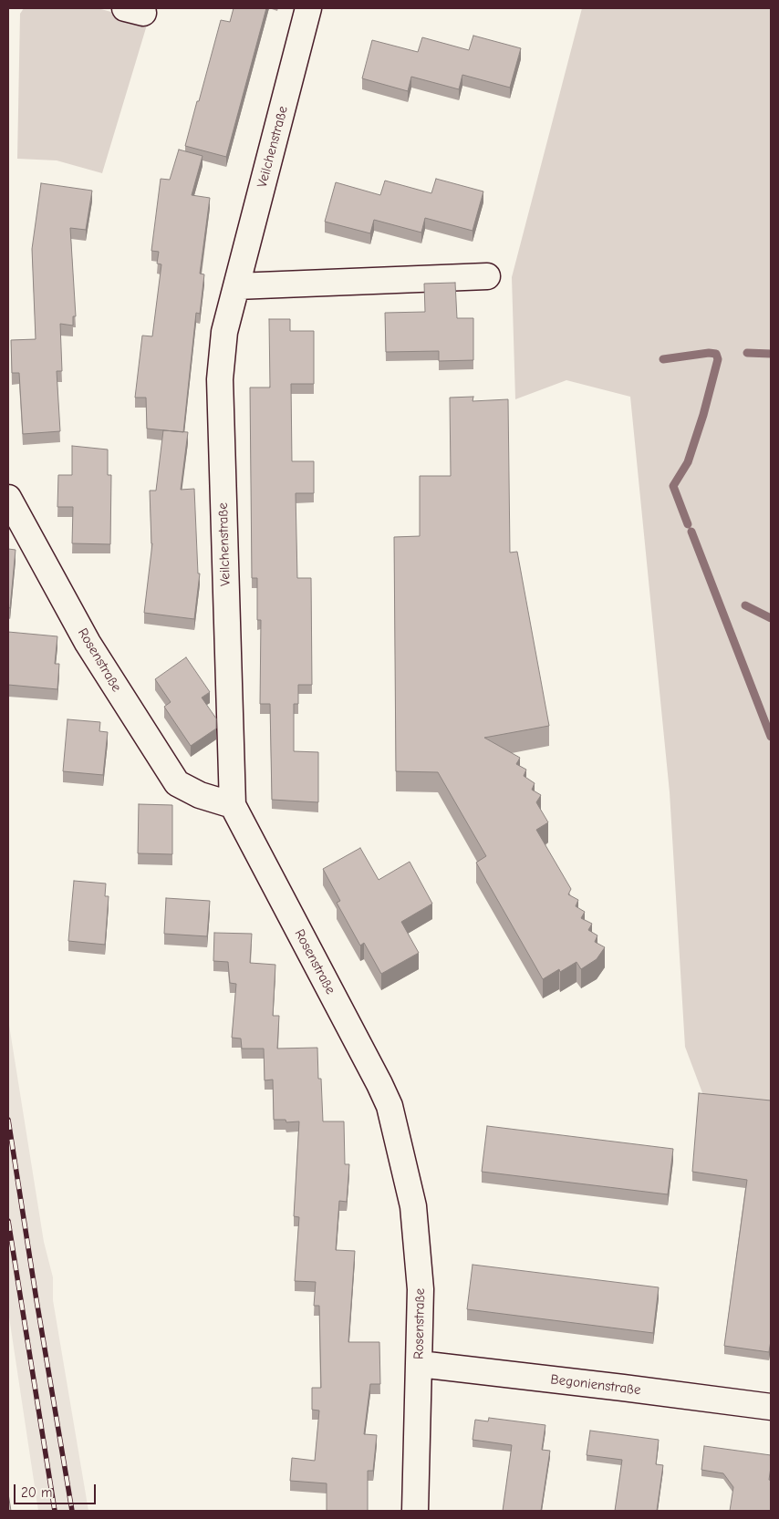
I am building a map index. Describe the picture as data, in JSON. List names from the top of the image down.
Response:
{
  "streets": {
    "street": ["Veilchenstraße", "Rosenstraße", "Begonienstraße"]
  },
  "crossings": [
    ["Veilchenstraße", "Rosenstraße"],
    ["Rosenstraße", "Begonienstraße"]
  ],
  "scale_bar": "20 m"
}
